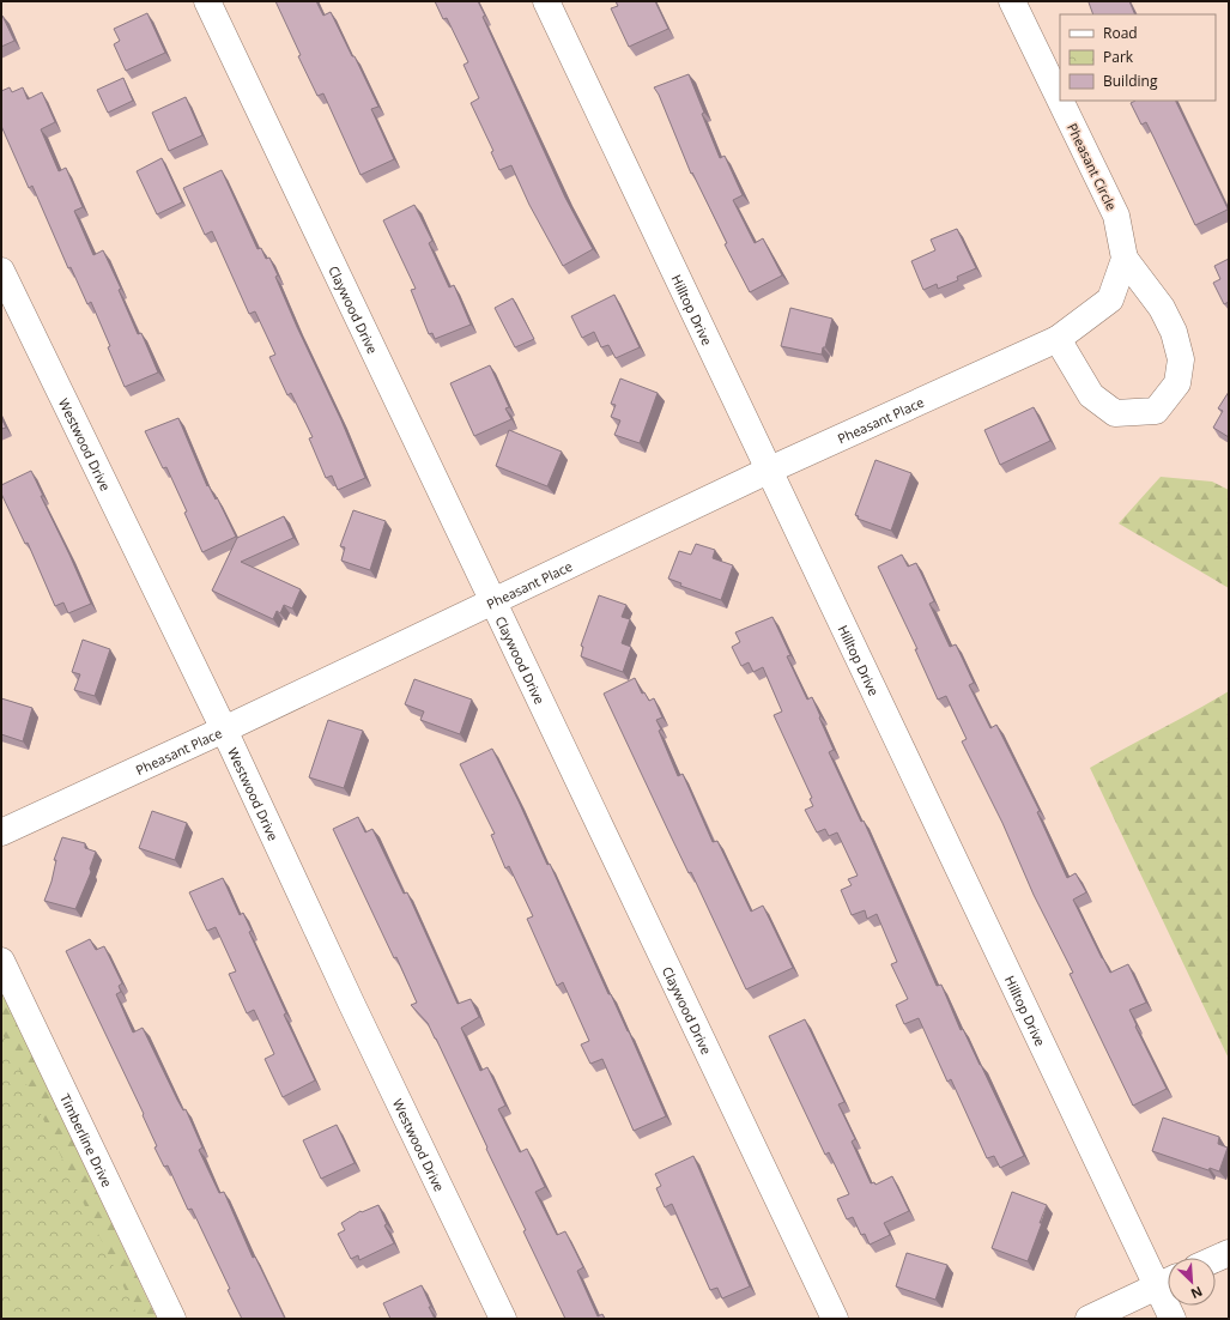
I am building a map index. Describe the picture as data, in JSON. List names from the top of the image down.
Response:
{
  "streets": {
    "street": [
      "Pheasant Circle",
      "Hilltop Drive",
      "Claywood Drive",
      "Pheasant Place",
      "Westwood Drive",
      "Timberline Drive"
    ]
  },
  "crossings": [
    ["Pheasant Circle", "Pheasant Place"],
    ["Hilltop Drive", "Pheasant Place"],
    ["Claywood Drive", "Pheasant Place"],
    ["Pheasant Place", "Westwood Drive"]
  ],
  "legend": ["Road", "Park", "Building"],
  "north": "bottom right"
}
